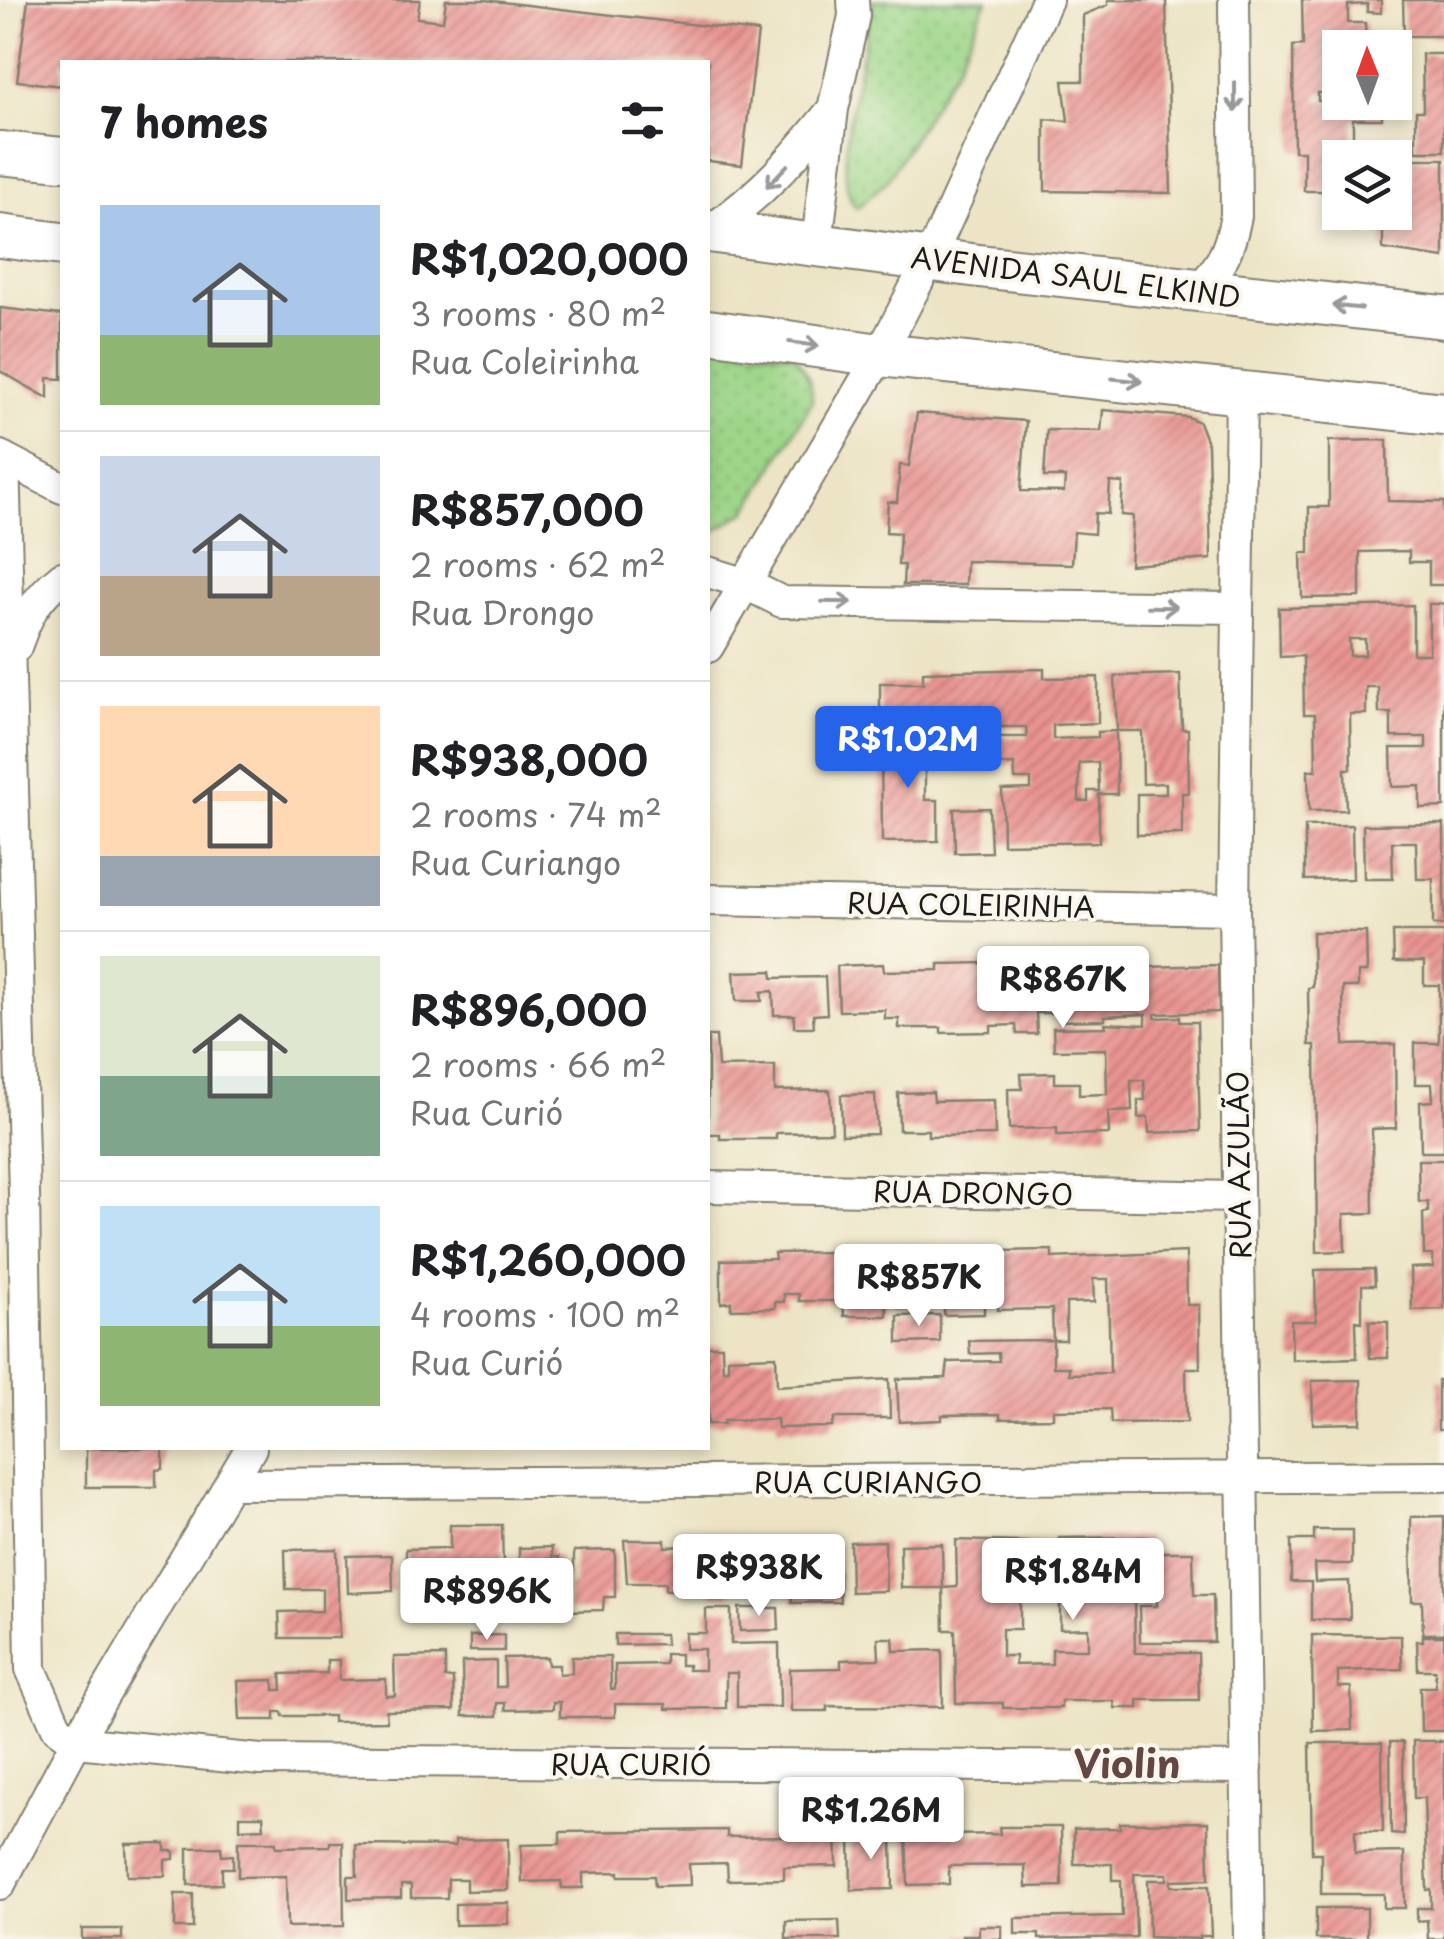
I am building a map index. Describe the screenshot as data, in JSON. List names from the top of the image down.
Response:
{
  "streets": {
    "main road": ["AVENIDA SAUL ELKIND"],
    "street": [
      "RUA COLEIRINHA",
      "RUA AZULÃO",
      "RUA DRONGO",
      "RUA CURIANGO",
      "RUA CURIÓ"
    ]
  },
  "crossings": [
    ["RUA COLEIRINHA", "RUA AZULÃO"],
    ["RUA AZULÃO", "RUA DRONGO"],
    ["RUA AZULÃO", "RUA CURIANGO"],
    ["RUA AZULÃO", "RUA CURIÓ"]
  ],
  "districts": ["Violin"],
  "north": "top",
  "page": {
    "heading": "7 homes",
    "list": [
      {
        "name": "R$1,020,000",
        "note": "3 rooms · 80 m² · Rua Coleirinha"
      },
      {
        "name": "R$857,000",
        "note": "2 rooms · 62 m² · Rua Drongo"
      },
      {
        "name": "R$938,000",
        "note": "2 rooms · 74 m² · Rua Curiango"
      },
      {
        "name": "R$896,000",
        "note": "2 rooms · 66 m² · Rua Curió"
      },
      {
        "name": "R$1,260,000",
        "note": "4 rooms · 100 m² · Rua Curió"
      }
    ],
    "price": [
      "R$1.02M",
      "R$867K",
      "R$857K",
      "R$938K",
      "R$1.84M",
      "R$896K",
      "R$1.26M"
    ]
  }
}
